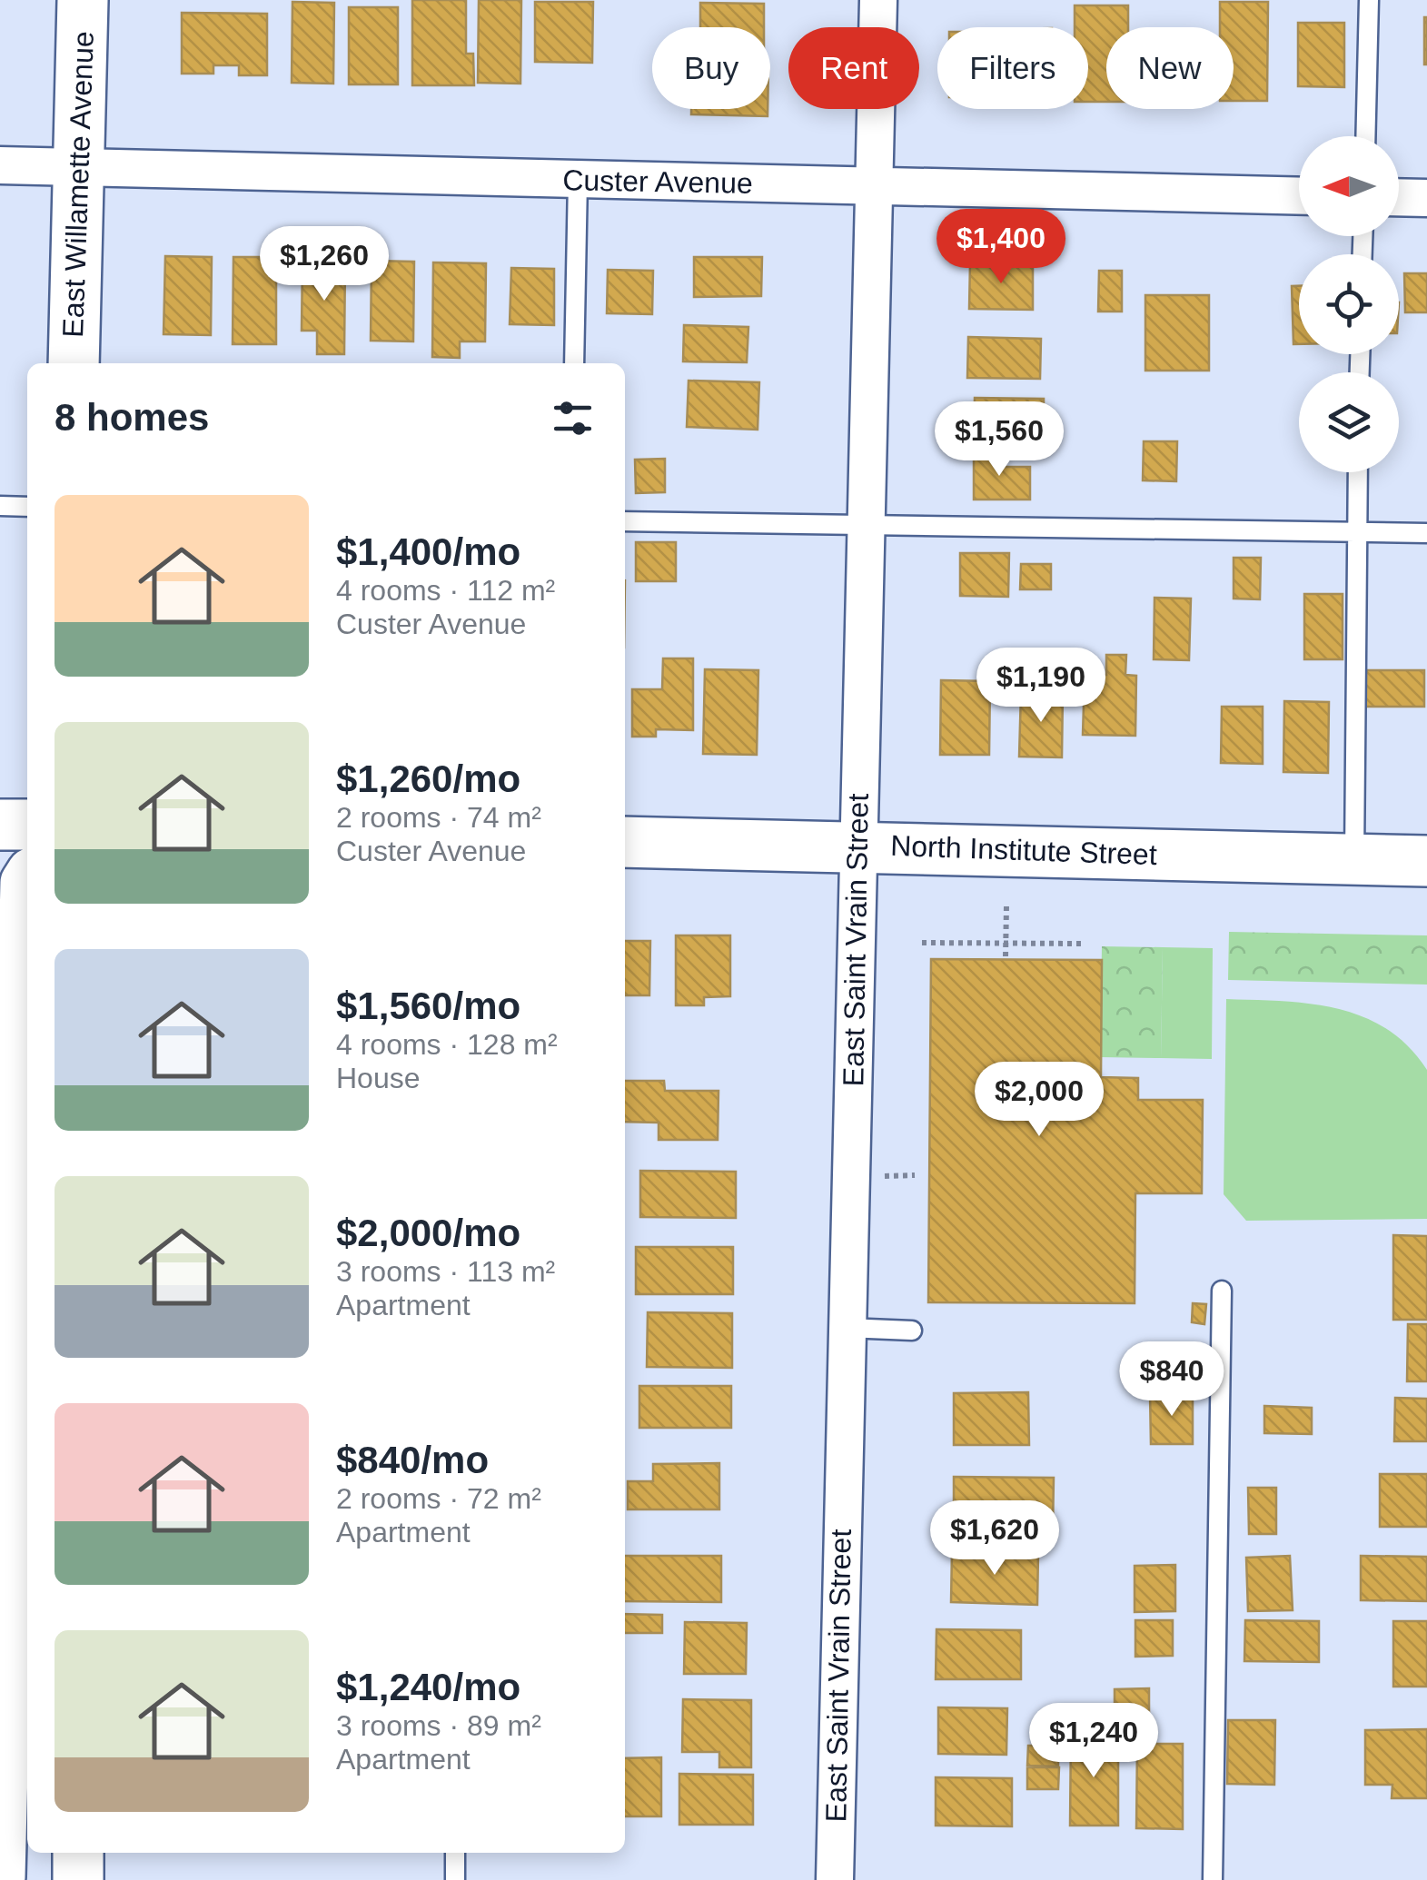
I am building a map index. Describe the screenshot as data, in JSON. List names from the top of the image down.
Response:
{
  "streets": {
    "street": [
      "Custer Avenue",
      "East Willamette Avenue",
      "North Institute Street",
      "East Saint Vrain Street"
    ]
  },
  "crossings": [
    ["Custer Avenue", "East Willamette Avenue"],
    ["Custer Avenue", "East Saint Vrain Street"],
    ["North Institute Street", "East Saint Vrain Street"]
  ],
  "north": "left",
  "page": {
    "chip": [
      "Buy",
      "Rent",
      "Filters",
      "New"
    ],
    "price": [
      "$1,400",
      "$1,260",
      "$1,560",
      "$1,190",
      "$2,000",
      "$840",
      "$1,620",
      "$1,240"
    ],
    "heading": "8 homes",
    "list": [
      {
        "name": "$1,400/mo",
        "note": "4 rooms · 112 m² · Custer Avenue"
      },
      {
        "name": "$1,260/mo",
        "note": "2 rooms · 74 m² · Custer Avenue"
      },
      {
        "name": "$1,560/mo",
        "note": "4 rooms · 128 m² · House"
      },
      {
        "name": "$2,000/mo",
        "note": "3 rooms · 113 m² · Apartment"
      },
      {
        "name": "$840/mo",
        "note": "2 rooms · 72 m² · Apartment"
      },
      {
        "name": "$1,240/mo",
        "note": "3 rooms · 89 m² · Apartment"
      }
    ]
  }
}
